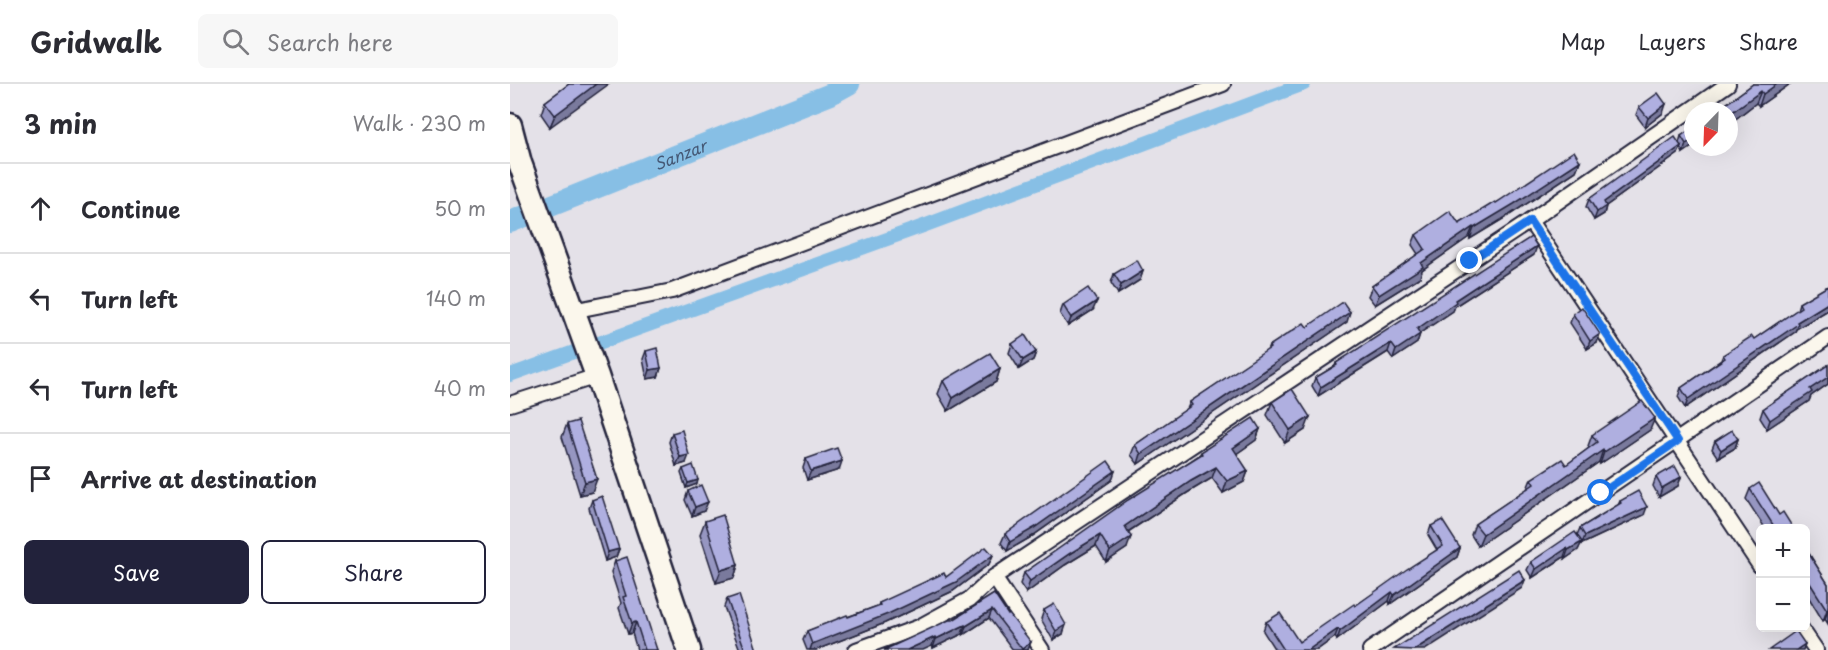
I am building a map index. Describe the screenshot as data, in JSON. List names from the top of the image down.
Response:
{
  "water": ["Sanzar"],
  "north": "bottom left",
  "page": {
    "header": "Gridwalk",
    "search": "Search here",
    "nav": ["Map", "Layers", "Share"],
    "heading": ["3 min", "Walk · 230 m"],
    "list": [
      ["Continue", "50 m"],
      ["Turn left", "140 m"],
      ["Turn left", "40 m"],
      "Arrive at destination"
    ],
    "buttons": ["Save", "Share"],
    "map_buttons": ["+", "−"]
  }
}
